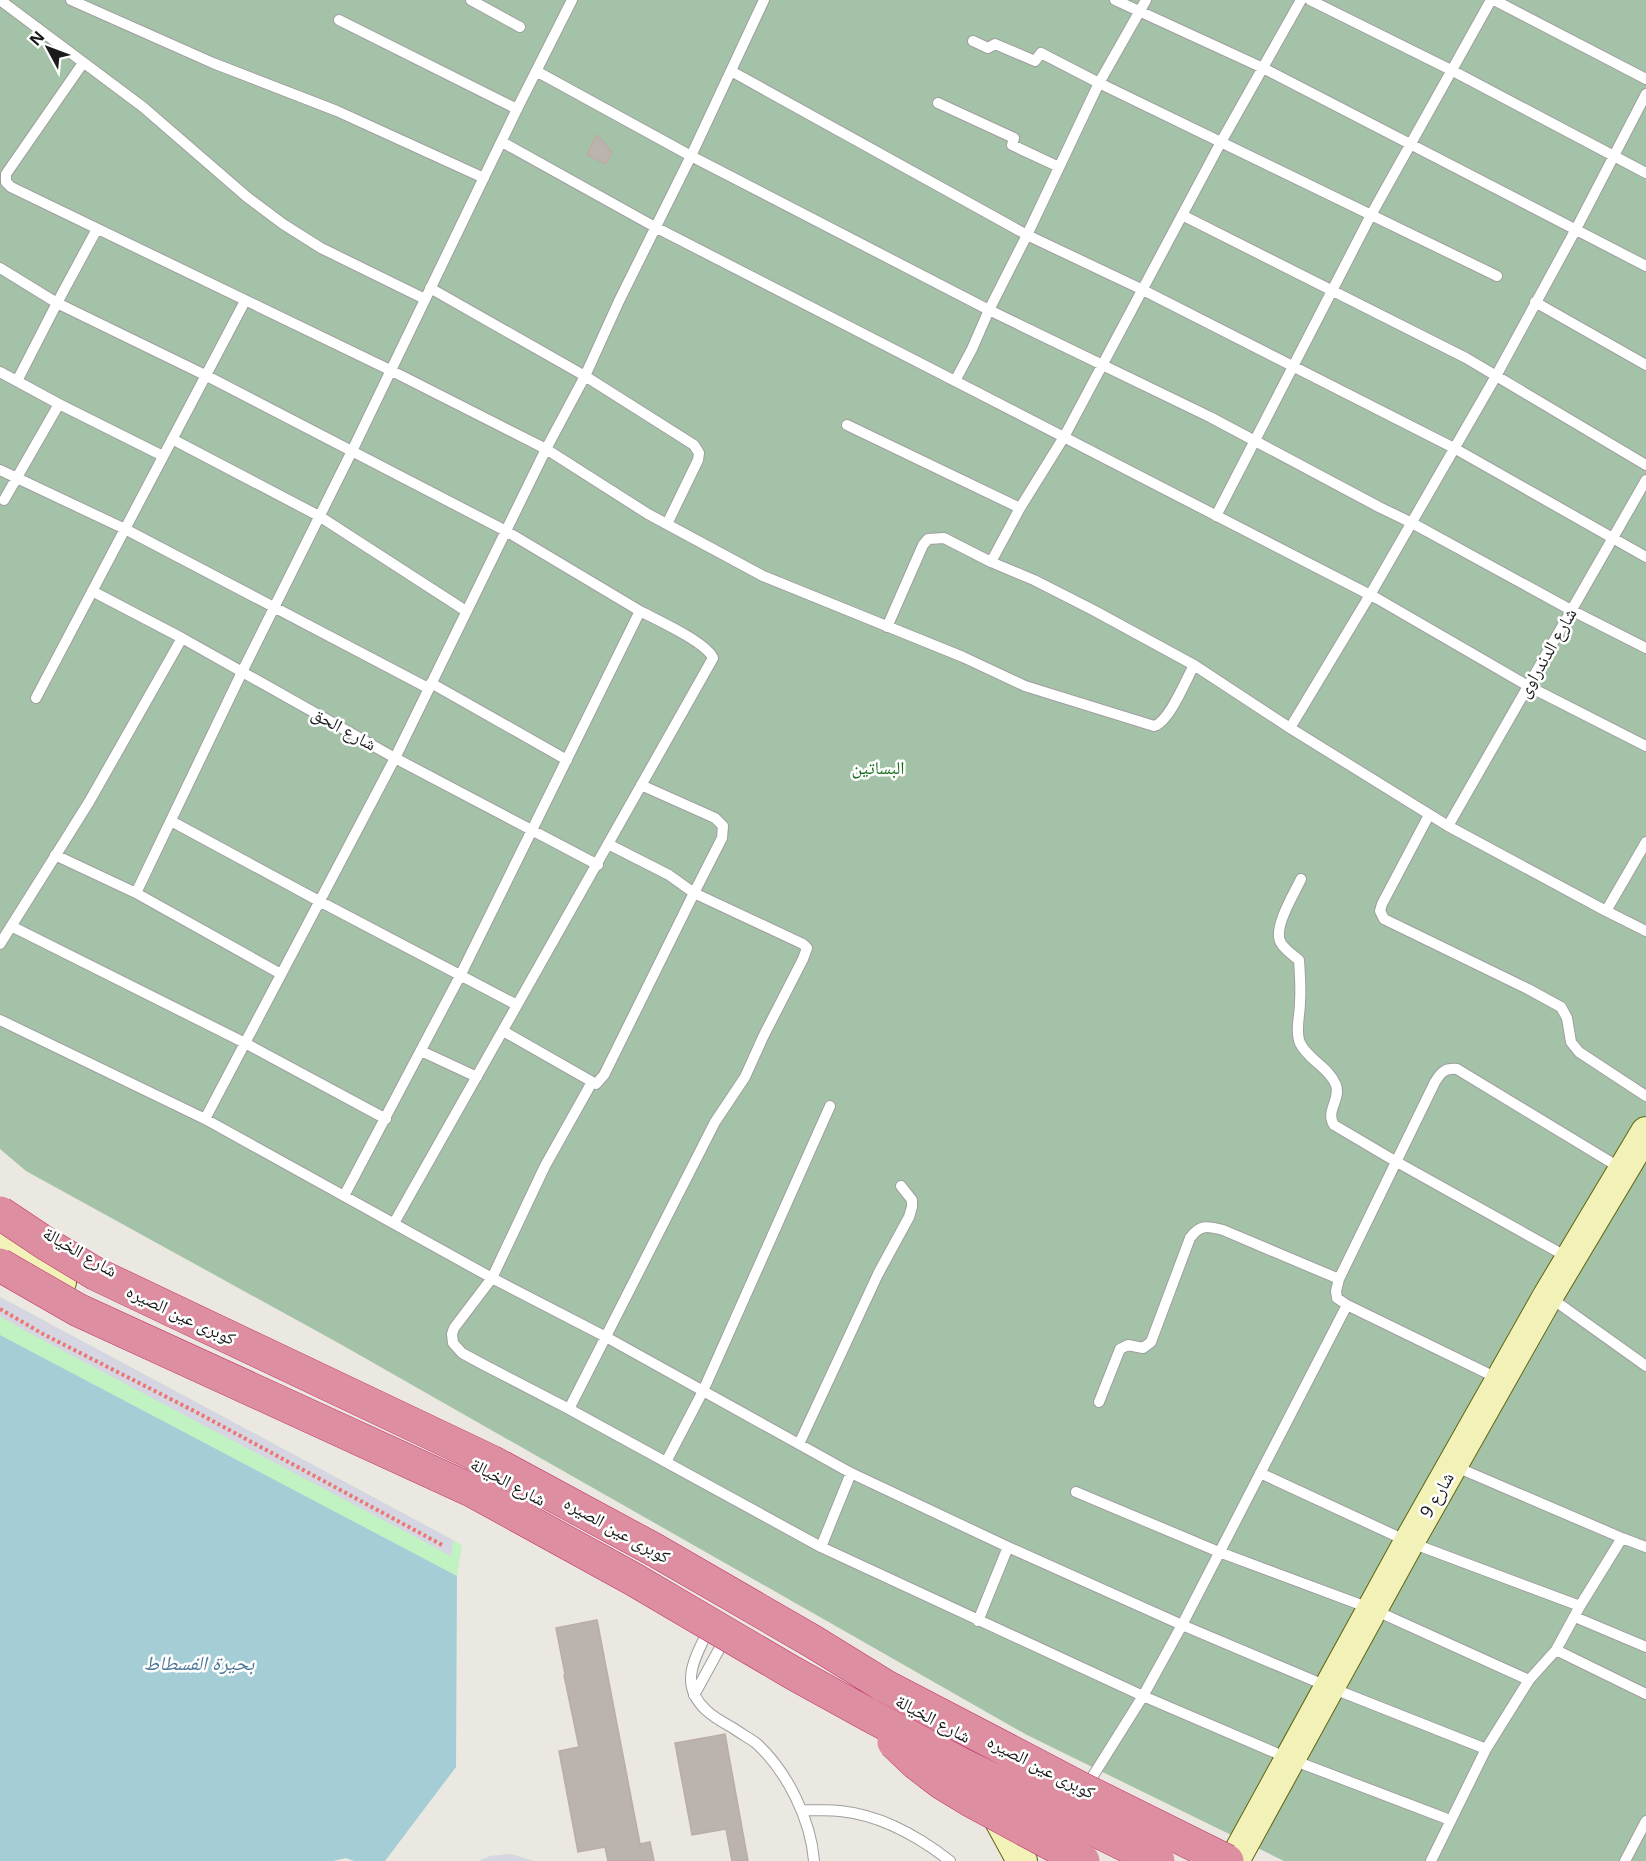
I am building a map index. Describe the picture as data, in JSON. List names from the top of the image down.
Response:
{
  "streets": {
    "highway": ["كوبرى عين الصيره"],
    "street": ["شارع الخيالة", "شارع 9"],
    "lane": ["شارع الدندراوى", "شارع الحق"]
  },
  "water": ["بحيرة الفسطاط"],
  "parks": ["البساتين"],
  "north": "top left"
}
